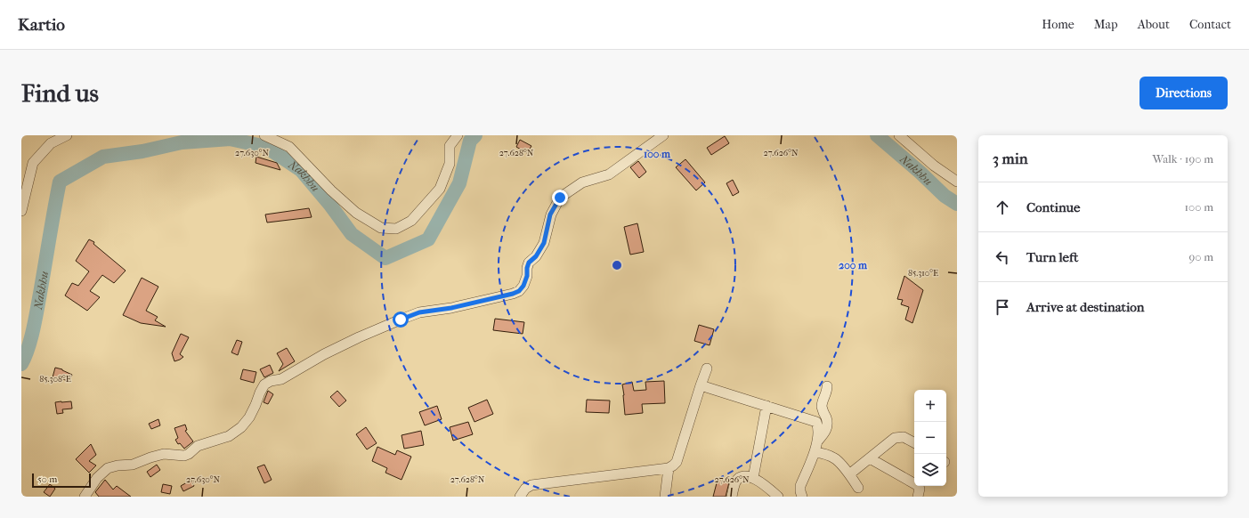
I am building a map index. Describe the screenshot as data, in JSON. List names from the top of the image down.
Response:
{
  "water": ["Nakhhu"],
  "scale_bar": "50 m",
  "page": {
    "header": "Kartio",
    "nav": [
      "Home",
      "Map",
      "About",
      "Contact"
    ],
    "buttons": "Directions",
    "title": "Find us",
    "heading": ["3 min", "Walk · 190 m"],
    "list": [
      ["Continue", "100 m"],
      ["Turn left", "90 m"],
      "Arrive at destination"
    ],
    "map_buttons": ["+", "−"],
    "scale": "50 m"
  },
  "coordinates": [
    "27.630°N",
    "27.628°N",
    "27.626°N",
    "85.310°E",
    "85.308°E"
  ],
  "rings": ["100 m", "200 m"]
}
